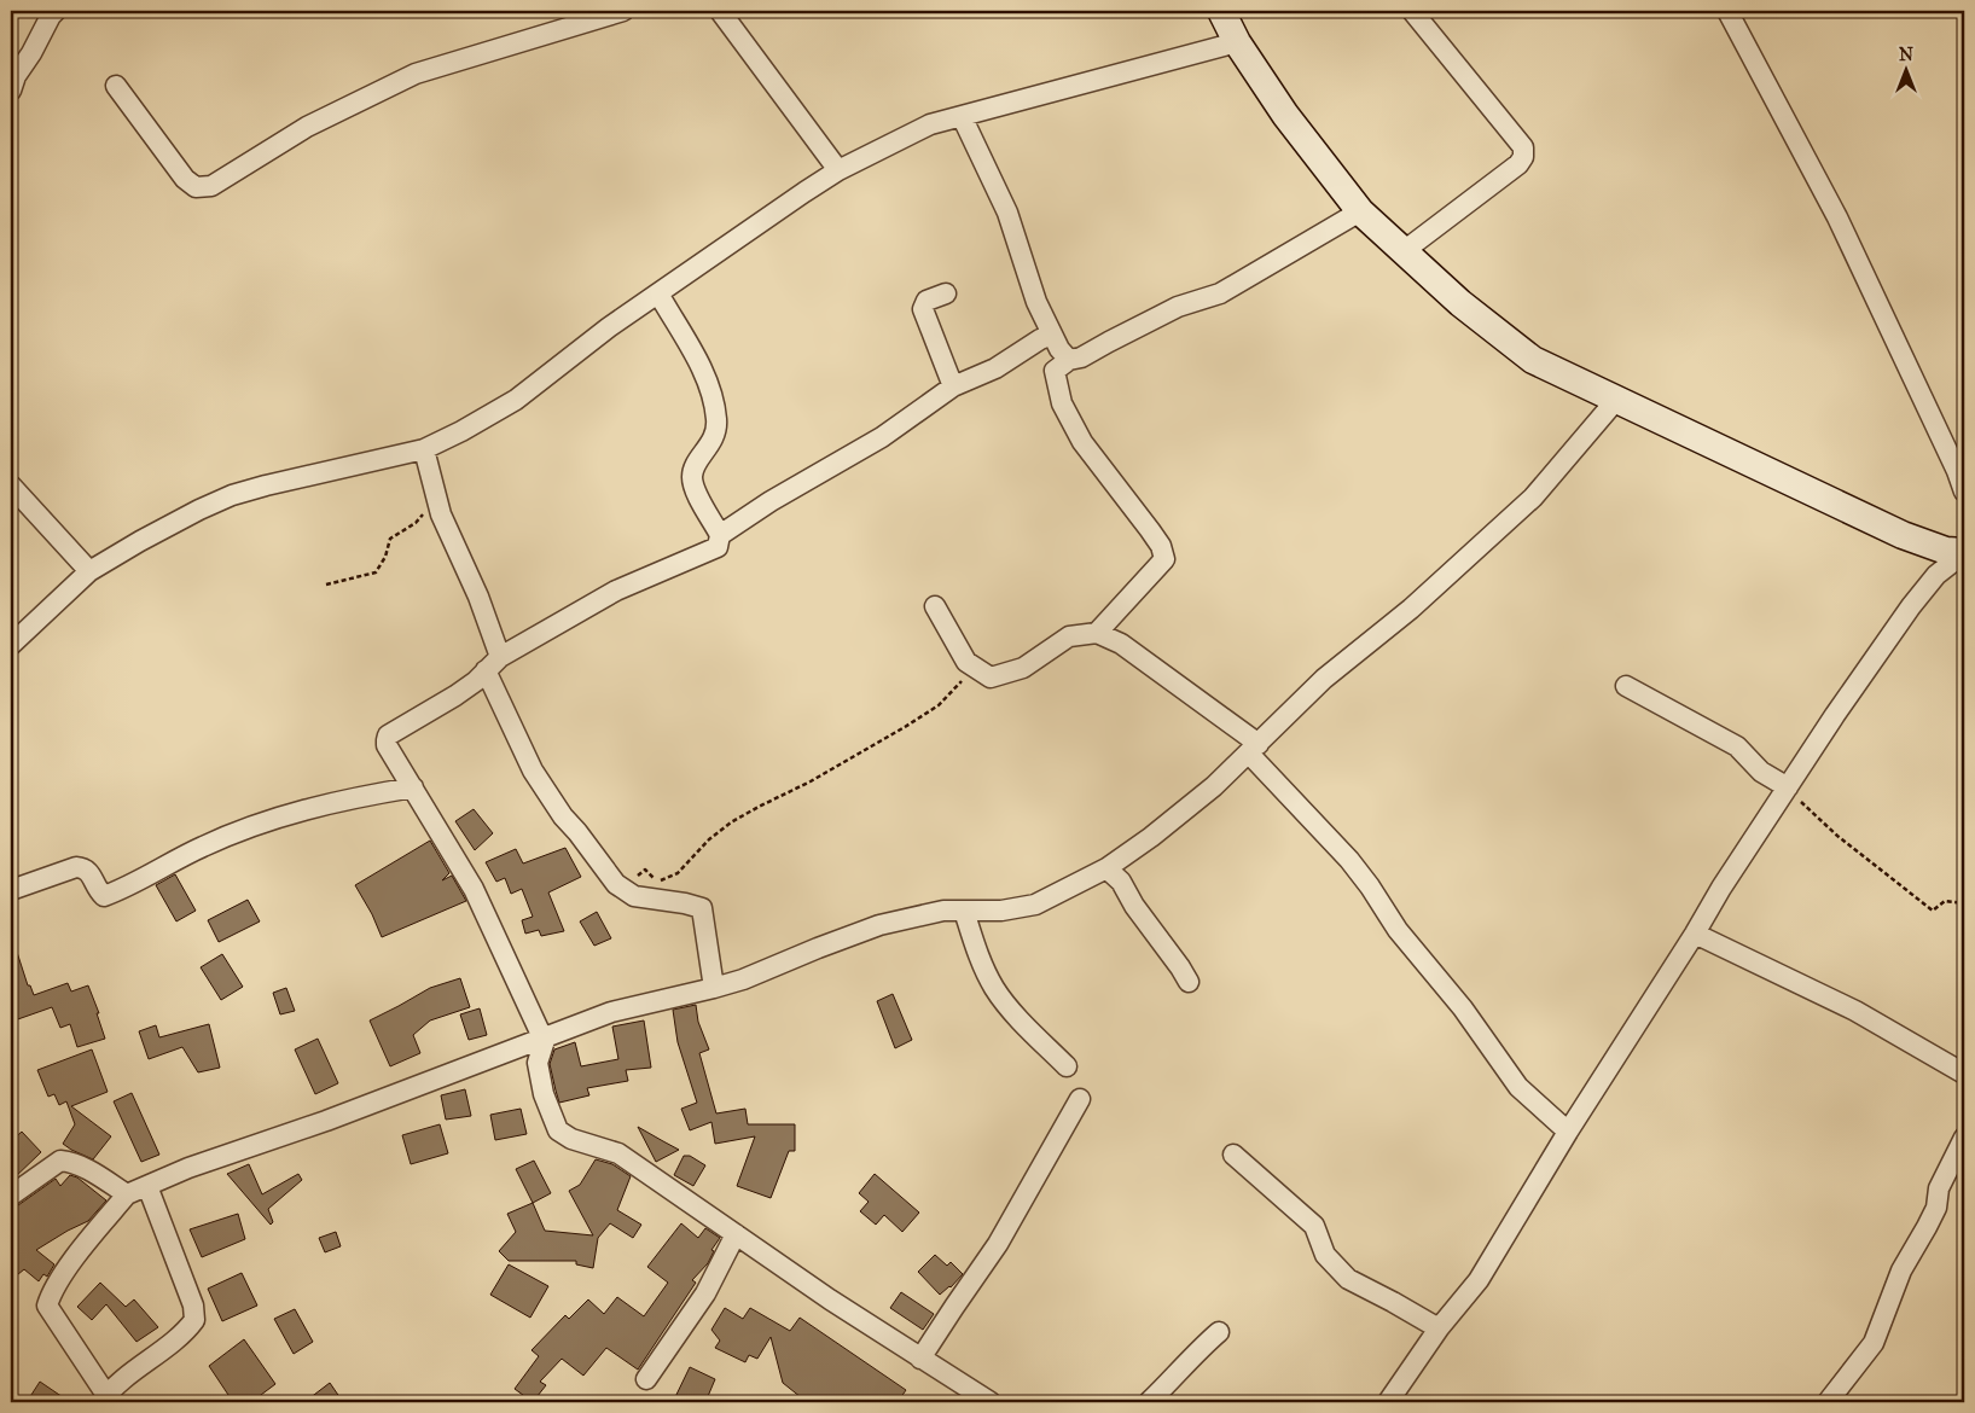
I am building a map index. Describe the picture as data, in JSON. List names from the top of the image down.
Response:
{
  "north": "top"
}
